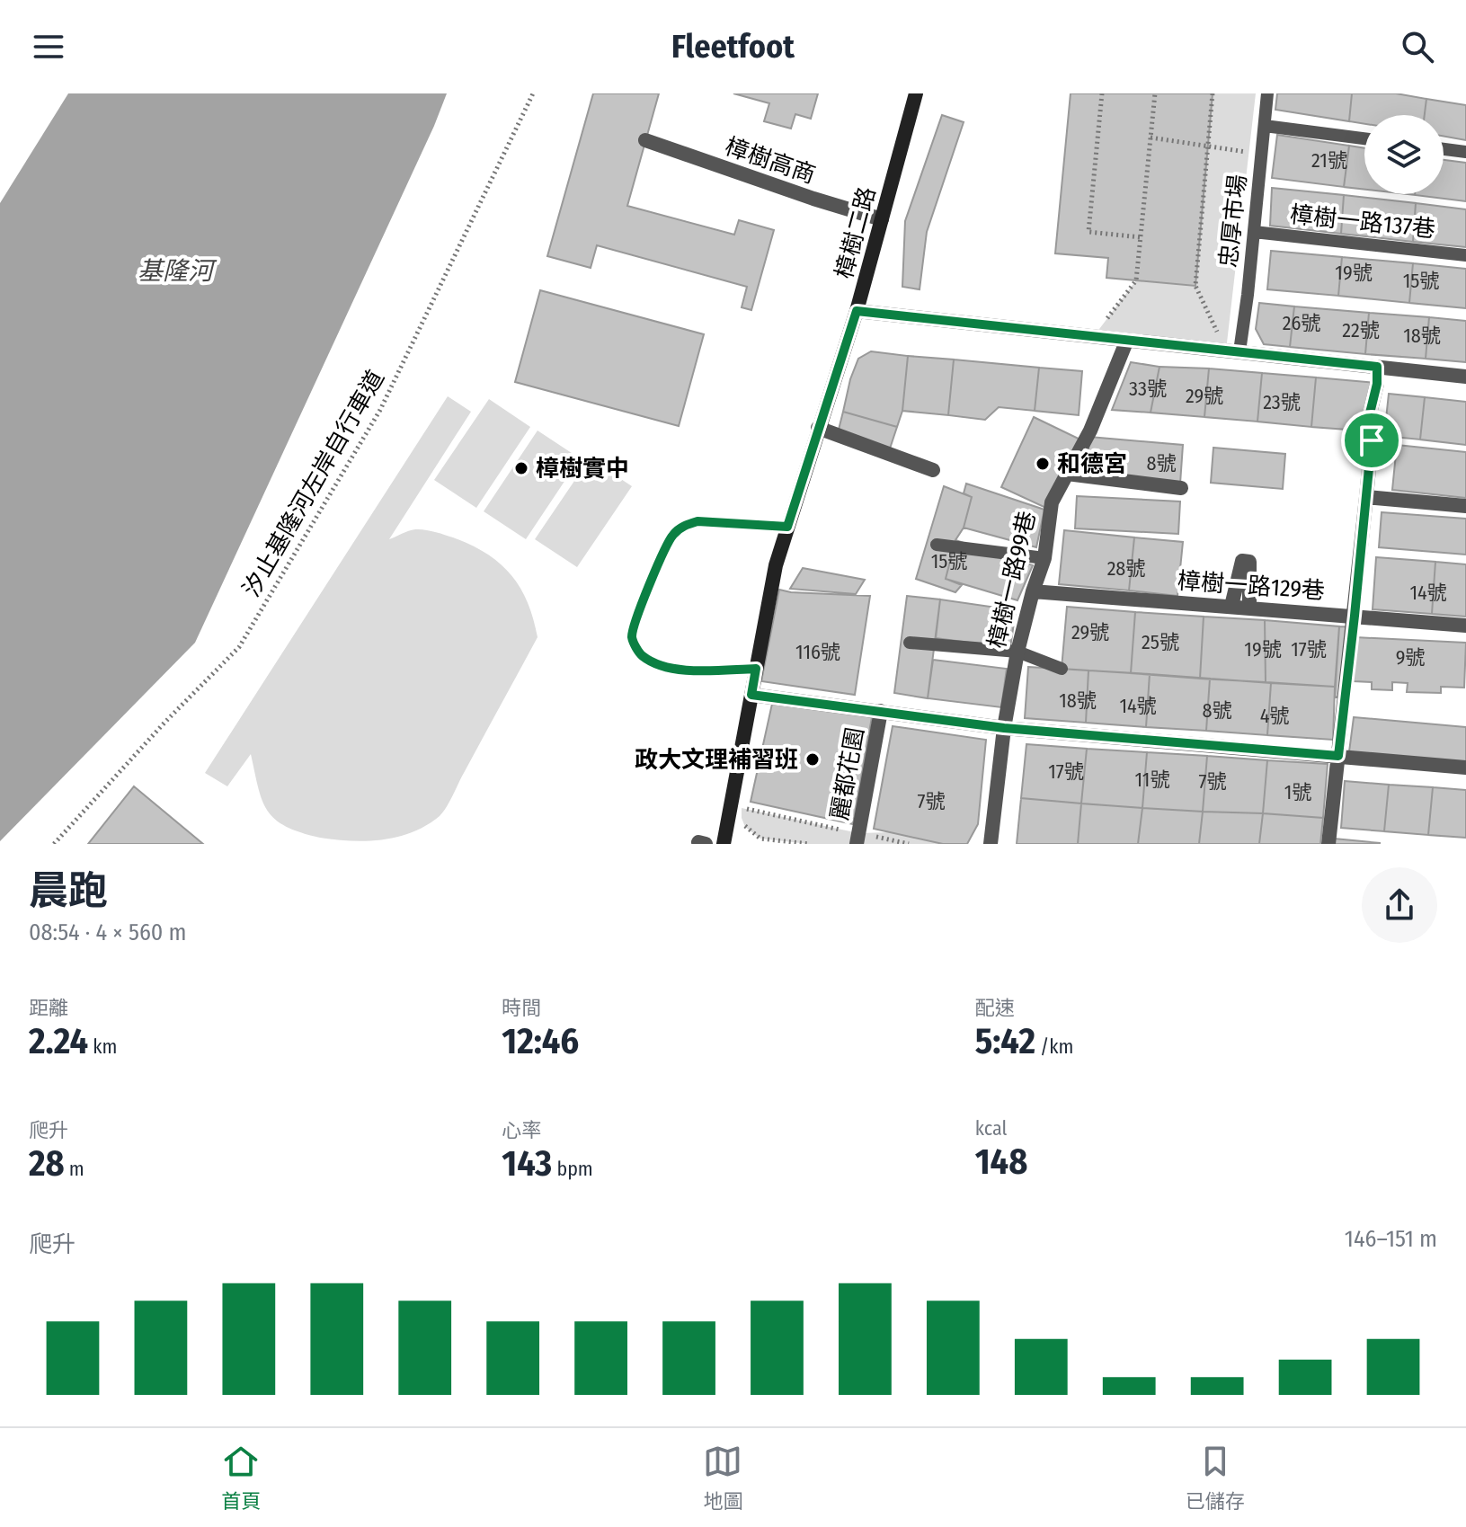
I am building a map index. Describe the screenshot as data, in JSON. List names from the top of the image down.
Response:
{
  "streets": {
    "street": [
      "樟樹高商",
      "樟樹二路",
      "樟樹一路99巷",
      "樟樹一路129巷",
      "麗都花園"
    ],
    "lane": ["忠厚市場", "樟樹一路137巷"],
    "path": ["汐止基隆河左岸自行車道"]
  },
  "crossings": [
    ["樟樹高商", "樟樹二路"],
    ["忠厚市場", "樟樹一路137巷"],
    ["樟樹二路", "麗都花園"],
    ["樟樹一路99巷", "樟樹一路129巷"],
    ["樟樹一路99巷", "麗都花園"]
  ],
  "water": ["基隆河"],
  "places": ["和德宮", "樟樹實中", "政大文理補習班"],
  "house_numbers": [
    "21號",
    "19號",
    "15號",
    "26號",
    "22號",
    "18號",
    "33號",
    "29號",
    "23號",
    "8號",
    "15號",
    "28號",
    "14號",
    "29號",
    "25號",
    "19號",
    "17號",
    "116號",
    "9號",
    "18號",
    "14號",
    "8號",
    "4號",
    "17號",
    "11號",
    "7號",
    "1號",
    "7號"
  ],
  "page": {
    "header": "Fleetfoot",
    "heading": ["晨跑", "08:54 · 4 × 560 m"],
    "stats": [
      ["距離", "2.24 km"],
      ["時間", "12:46"],
      ["配速", "5:42 /km"],
      ["爬升", "28 m"],
      ["心率", "143 bpm"],
      ["kcal", "148"]
    ],
    "chart": ["爬升", "146–151 m"],
    "tabs": ["首頁", "地圖", "已儲存"]
  }
}
